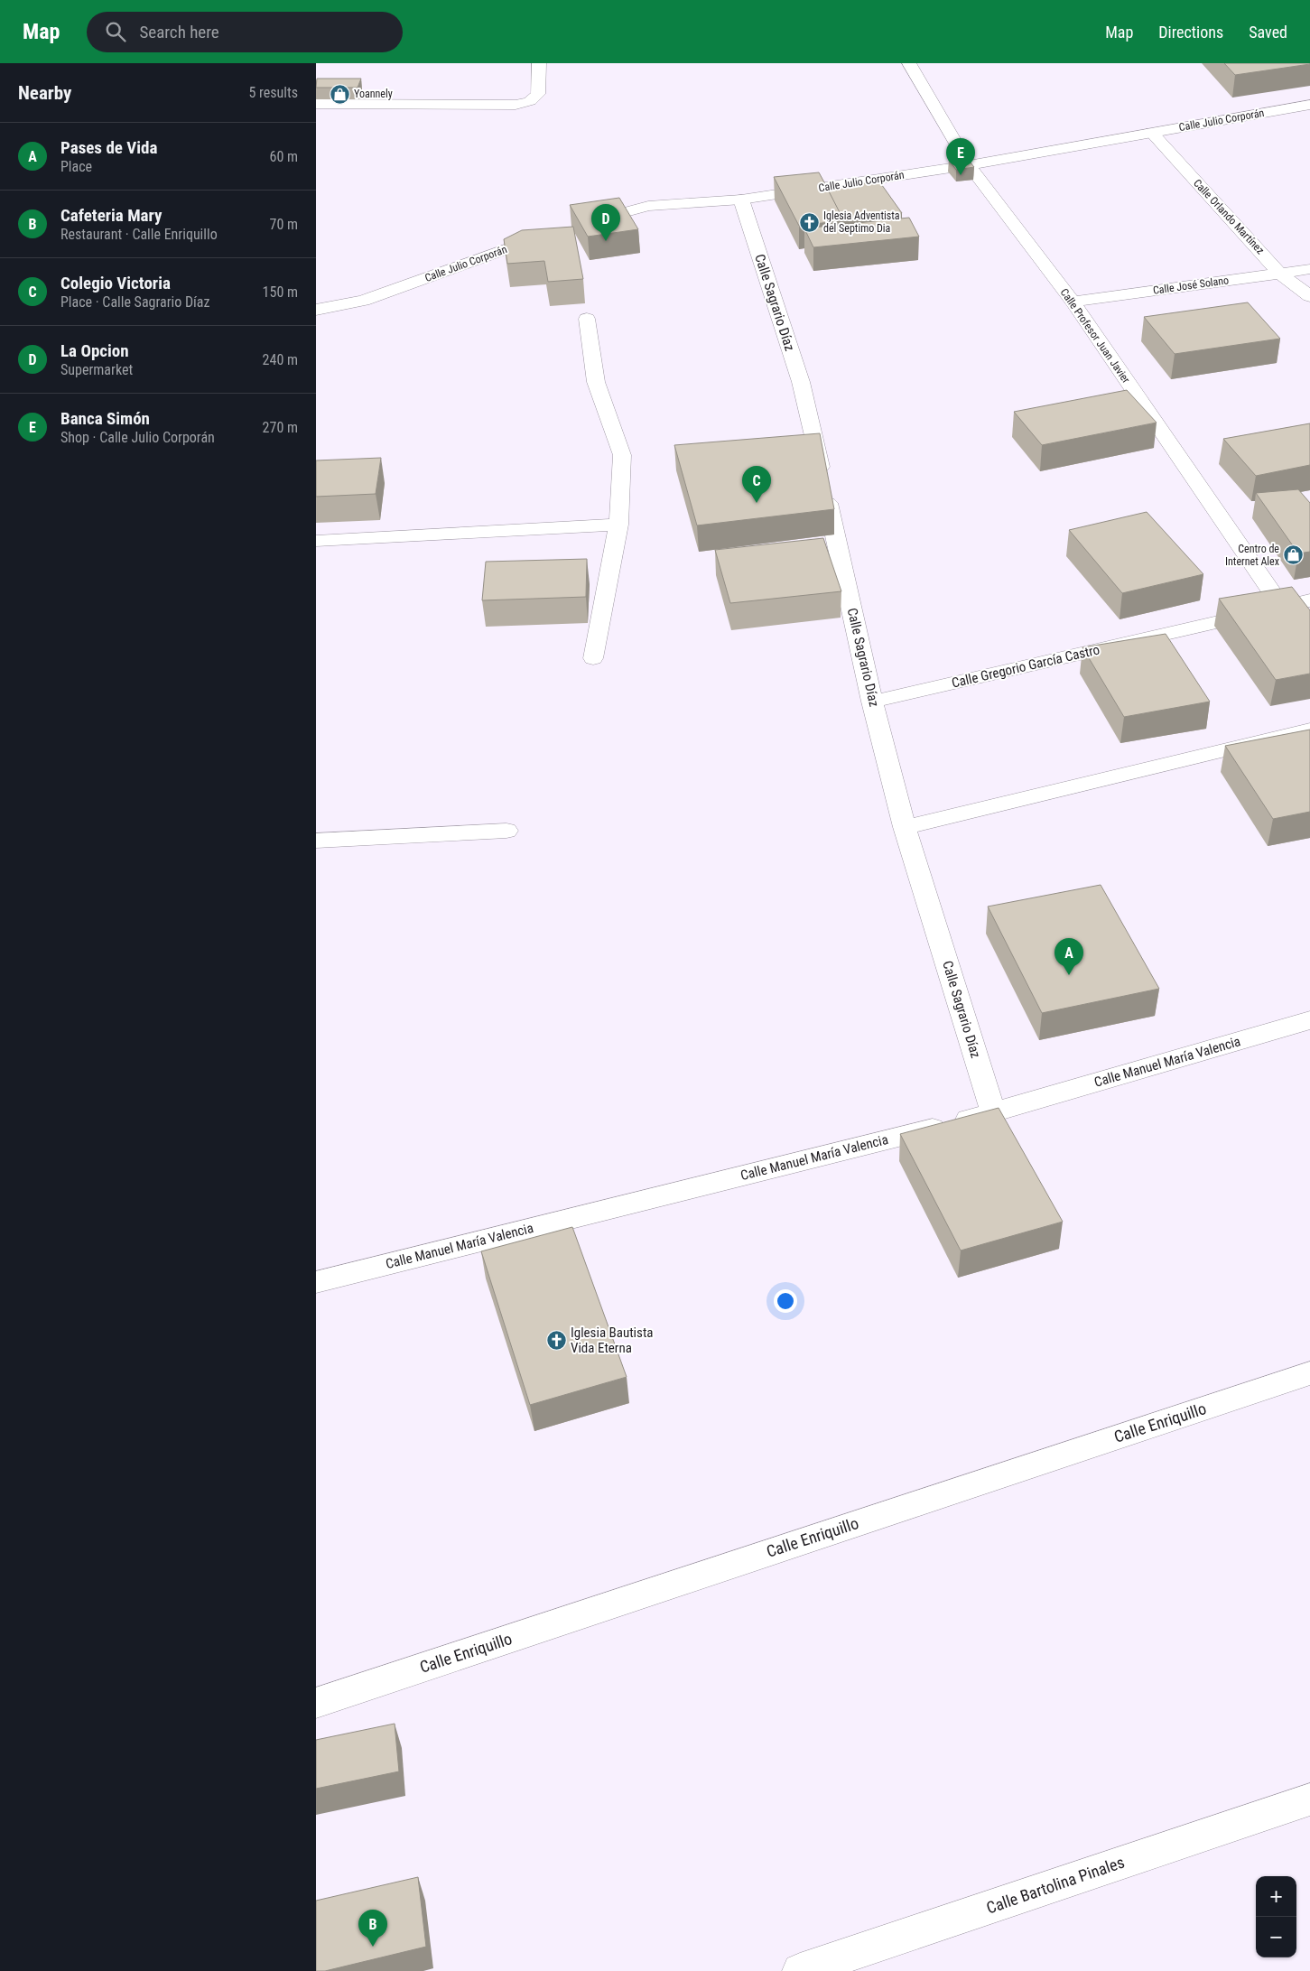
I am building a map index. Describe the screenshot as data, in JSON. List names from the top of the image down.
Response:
{
  "streets": {
    "street": [
      "Calle Julio Corporán",
      "Calle Orlando Martínez",
      "Calle José Solano",
      "Calle Sagrario Díaz",
      "Calle Profesor Juan Javier",
      "Calle Gregorio García Castro",
      "Calle Manuel María Valencia",
      "Calle Enriquillo",
      "Calle Bartolina Pinales"
    ]
  },
  "crossings": [
    ["Calle Julio Corporán", "Calle Orlando Martínez"],
    ["Calle Julio Corporán", "Calle Sagrario Díaz"],
    ["Calle Julio Corporán", "Calle Profesor Juan Javier"],
    ["Calle Orlando Martínez", "Calle José Solano"],
    ["Calle José Solano", "Calle Profesor Juan Javier"],
    ["Calle Sagrario Díaz", "Calle Gregorio García Castro"],
    ["Calle Sagrario Díaz", "Calle Manuel María Valencia"],
    ["Calle Profesor Juan Javier", "Calle Gregorio García Castro"]
  ],
  "places": {
    "shop": ["Yoannely", "Centro de Internet Alex"],
    "church": ["Iglesia Adventista del Septimo Dia", "Iglesia Bautista Vida Eterna"]
  },
  "page": {
    "header": "Map",
    "search": "Search here",
    "nav": ["Map", "Directions", "Saved"],
    "heading": ["Nearby", "5 results"],
    "list": [
      {
        "mark": "A",
        "name": "Pases de Vida",
        "note": "Place",
        "value": "60 m"
      },
      {
        "mark": "B",
        "name": "Cafeteria Mary",
        "note": "Restaurant · Calle Enriquillo",
        "value": "70 m"
      },
      {
        "mark": "C",
        "name": "Colegio Victoria",
        "note": "Place · Calle Sagrario Díaz",
        "value": "150 m"
      },
      {
        "mark": "D",
        "name": "La Opcion",
        "note": "Supermarket",
        "value": "240 m"
      },
      {
        "mark": "E",
        "name": "Banca Simón",
        "note": "Shop · Calle Julio Corporán",
        "value": "270 m"
      }
    ],
    "pins": [
      "E",
      "D",
      "C",
      "A",
      "B"
    ],
    "map_buttons": ["+", "−"]
  }
}
